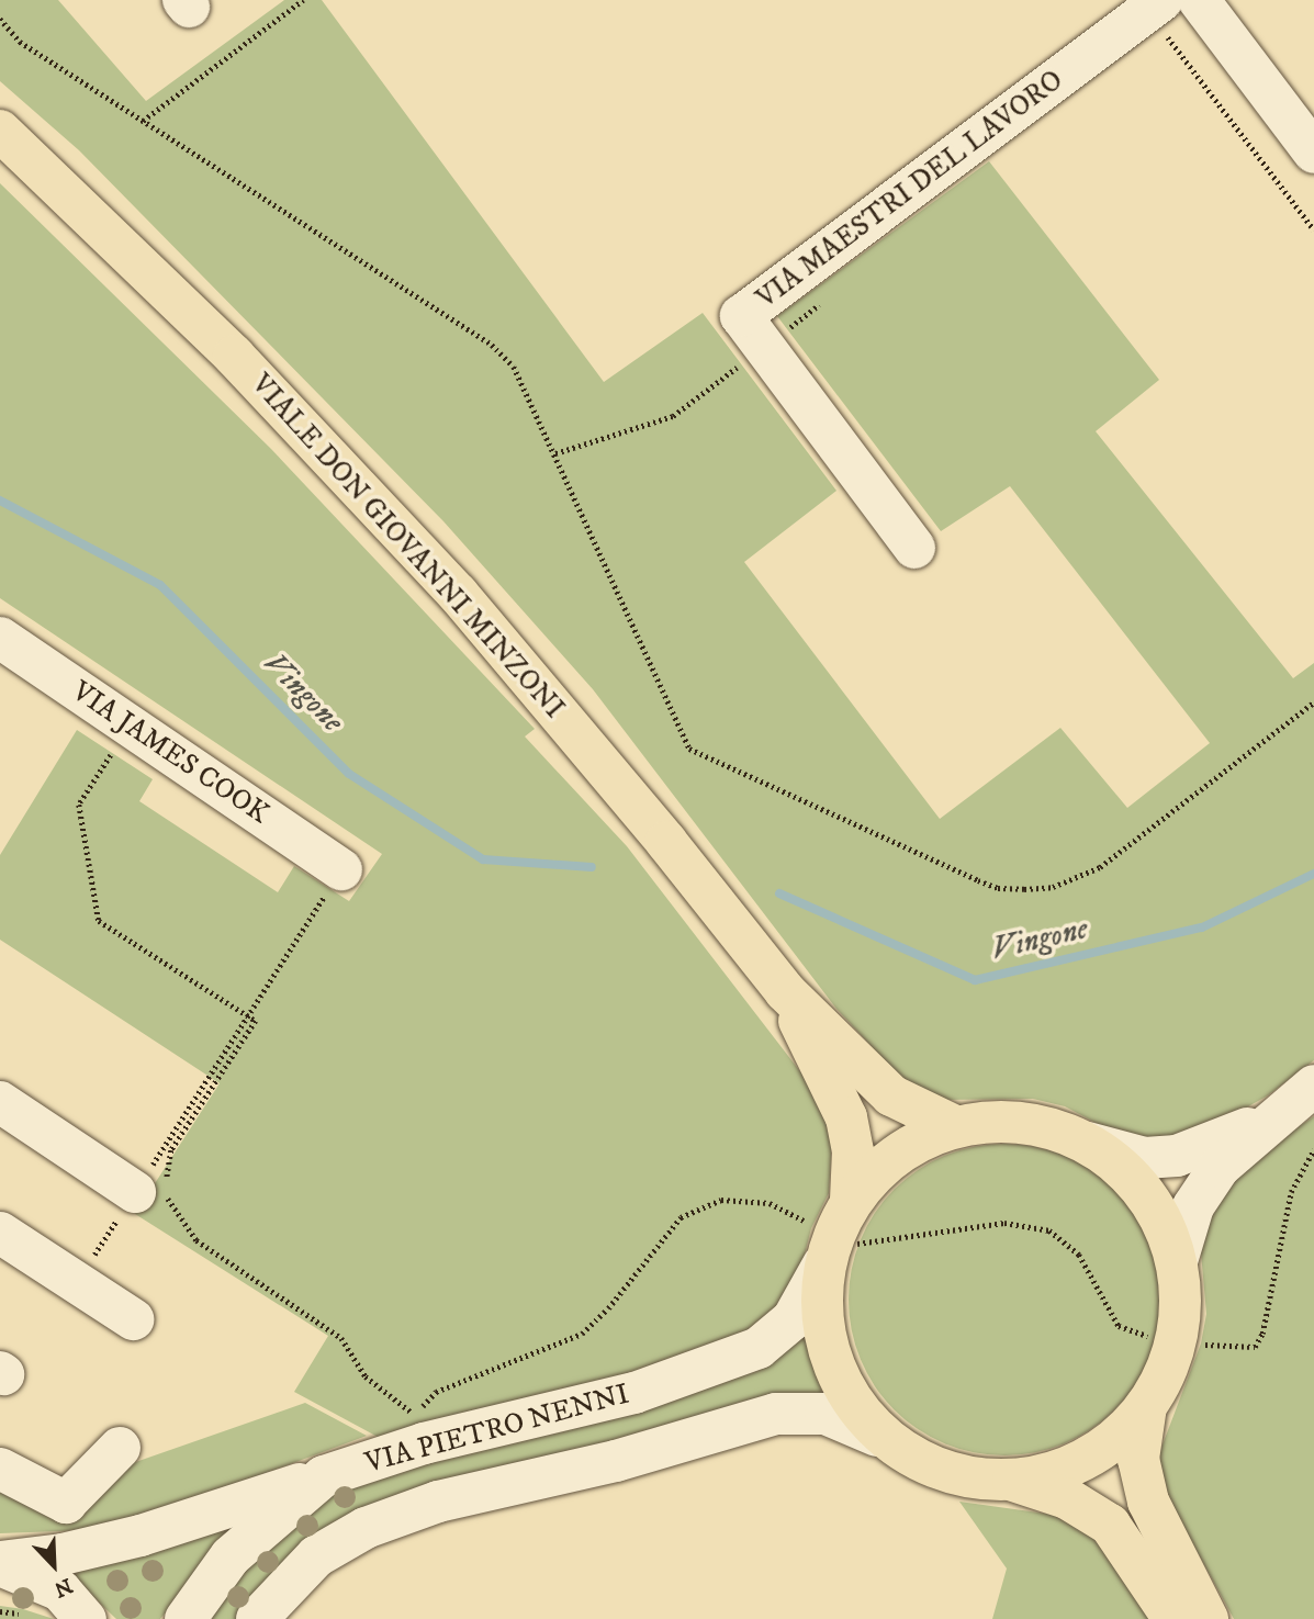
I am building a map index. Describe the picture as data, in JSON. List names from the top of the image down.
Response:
{
  "streets": {
    "main road": ["VIALE DON GIOVANNI MINZONI"],
    "street": ["VIA MAESTRI DEL LAVORO", "VIA JAMES COOK", "VIA PIETRO NENNI"]
  },
  "water": ["Vingone"],
  "north": "bottom right"
}
